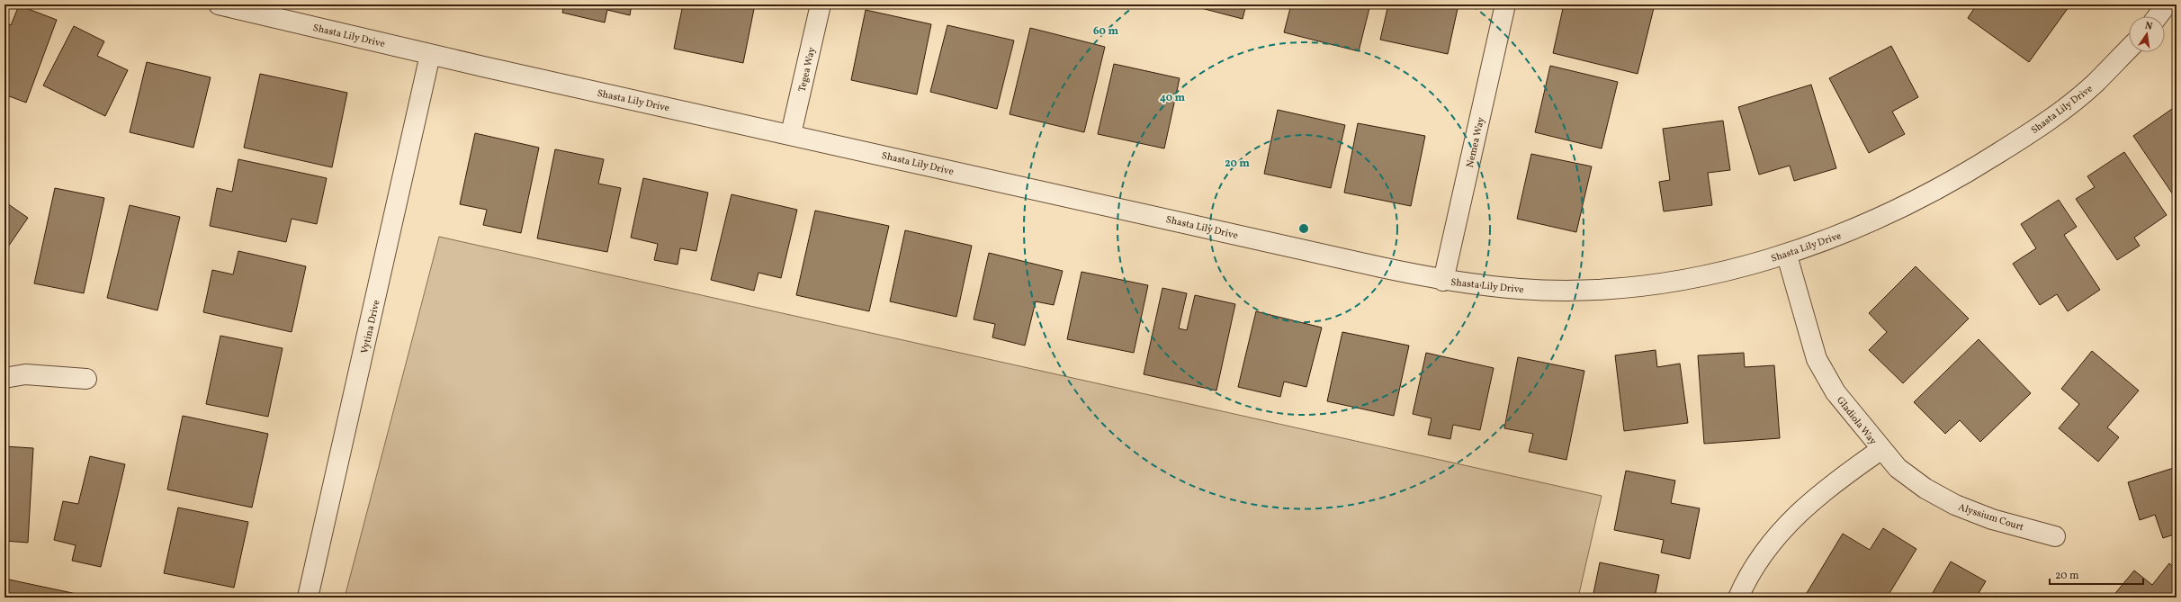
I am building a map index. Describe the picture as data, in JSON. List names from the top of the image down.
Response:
{
  "streets": {
    "street": [
      "Shasta Lily Drive",
      "Tegea Way",
      "Nemea Way",
      "Vytina Drive",
      "Gladiola Way",
      "Alyssium Court"
    ]
  },
  "crossings": [
    ["Shasta Lily Drive", "Tegea Way"],
    ["Shasta Lily Drive", "Nemea Way"],
    ["Shasta Lily Drive", "Vytina Drive"],
    ["Shasta Lily Drive", "Gladiola Way"],
    ["Gladiola Way", "Alyssium Court"]
  ],
  "scale_bar": "20 m",
  "north": "top",
  "rings": ["60 m", "40 m", "20 m"]
}
